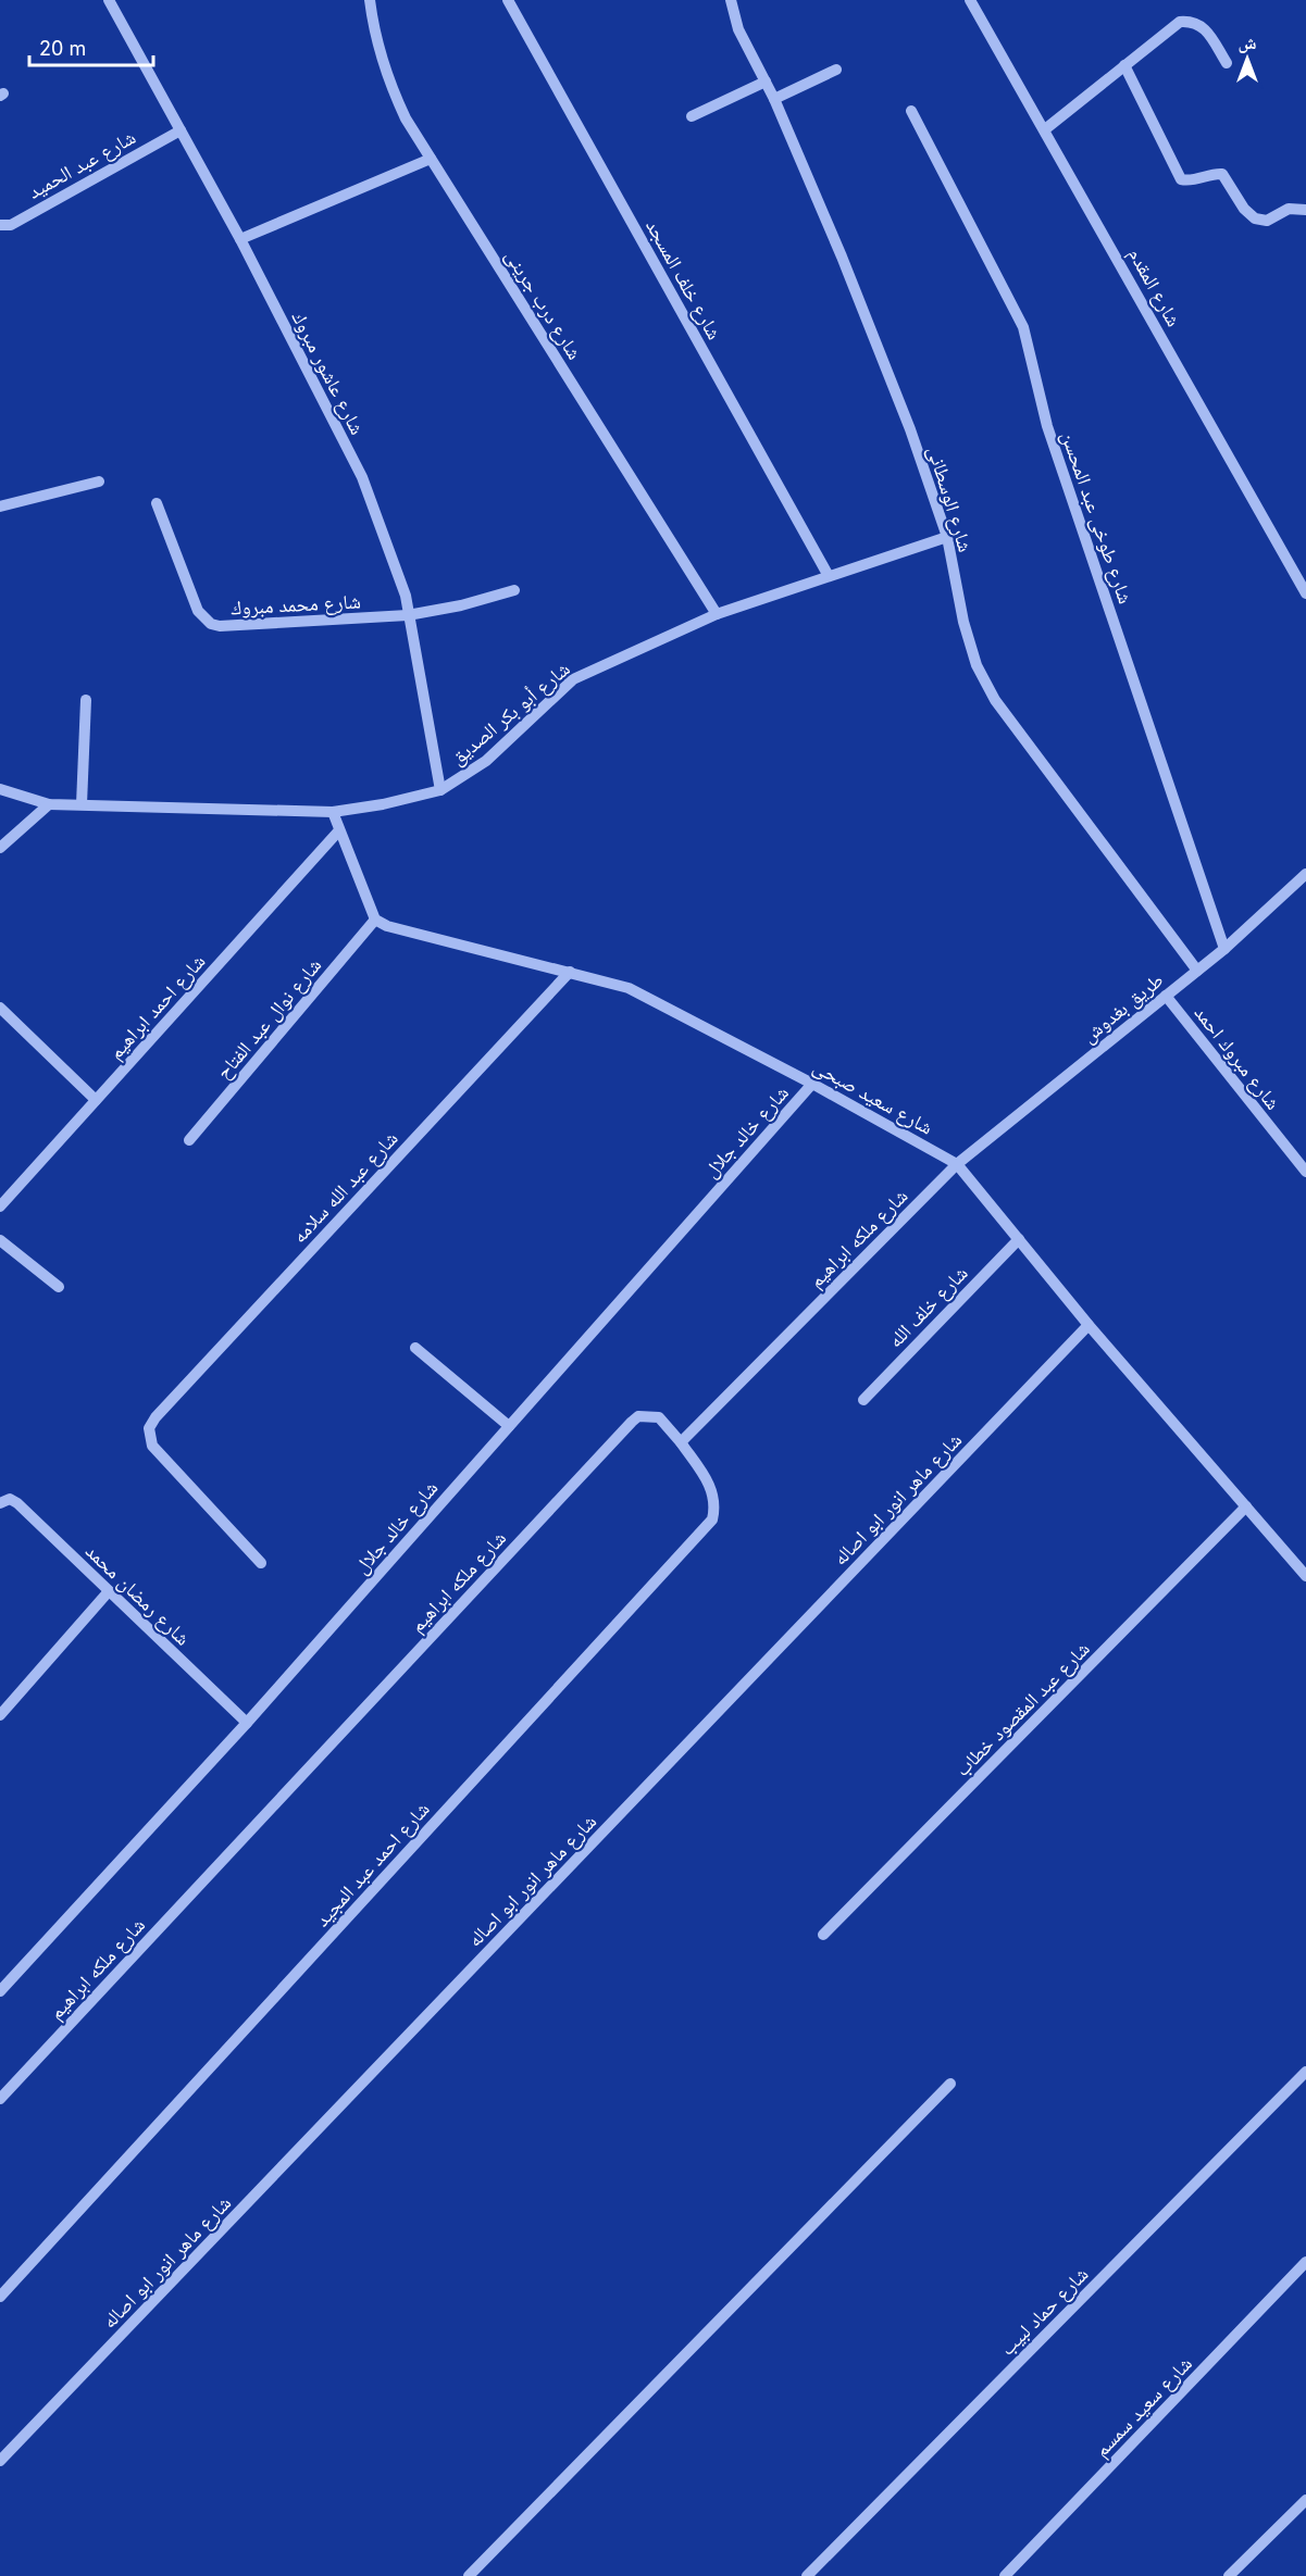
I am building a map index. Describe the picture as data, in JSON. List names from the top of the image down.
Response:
{
  "streets": {
    "street": [
      "شارع عبد الحميد",
      "شارع خلف المسجد",
      "شارع المقدم",
      "شارع درب جرينى",
      "شارع عاشور مبروك",
      "شارع الوسطانى",
      "شارع طوخى عبد المحسن",
      "شارع محمد مبروك",
      "شارع أبو بكر الصديق",
      "شارع احمد ابراهيم",
      "طريق بغدوش",
      "شارع نوال عبد الفتاح",
      "شارع مبروك احمد",
      "شارع سعيد صبحى",
      "شارع خالد جلال",
      "شارع عبد الله سلامه",
      "شارع ملكه ابراهيم",
      "شارع خلف الله",
      "شارع ماهر انور ابو اصاله",
      "شارع رمضان محمد",
      "شارع عبد المقصود خطاب",
      "شارع احمد عبد المجيد",
      "شارع حماد لبيب",
      "شارع سعيد سمسم"
    ]
  },
  "crossings": [
    ["شارع عبد الحميد", "شارع عاشور مبروك"],
    ["شارع خلف المسجد", "شارع أبو بكر الصديق"],
    ["شارع درب جرينى", "شارع أبو بكر الصديق"],
    ["شارع عاشور مبروك", "شارع محمد مبروك"],
    ["شارع عاشور مبروك", "شارع أبو بكر الصديق"],
    ["شارع الوسطانى", "شارع أبو بكر الصديق"],
    ["شارع الوسطانى", "طريق بغدوش"],
    ["شارع طوخى عبد المحسن", "طريق بغدوش"],
    ["طريق بغدوش", "شارع مبروك احمد"],
    ["طريق بغدوش", "شارع سعيد صبحى"],
    ["طريق بغدوش", "شارع ملكه ابراهيم"],
    ["شارع نوال عبد الفتاح", "شارع سعيد صبحى"],
    ["شارع سعيد صبحى", "شارع خالد جلال"],
    ["شارع سعيد صبحى", "شارع عبد الله سلامه"],
    ["شارع سعيد صبحى", "شارع ملكه ابراهيم"],
    ["شارع سعيد صبحى", "شارع خلف الله"],
    ["شارع سعيد صبحى", "شارع ماهر انور ابو اصاله"],
    ["شارع سعيد صبحى", "شارع عبد المقصود خطاب"],
    ["شارع خالد جلال", "شارع رمضان محمد"],
    ["شارع ملكه ابراهيم", "شارع احمد عبد المجيد"]
  ],
  "scale_bar": "20 m",
  "north": "top"
}
